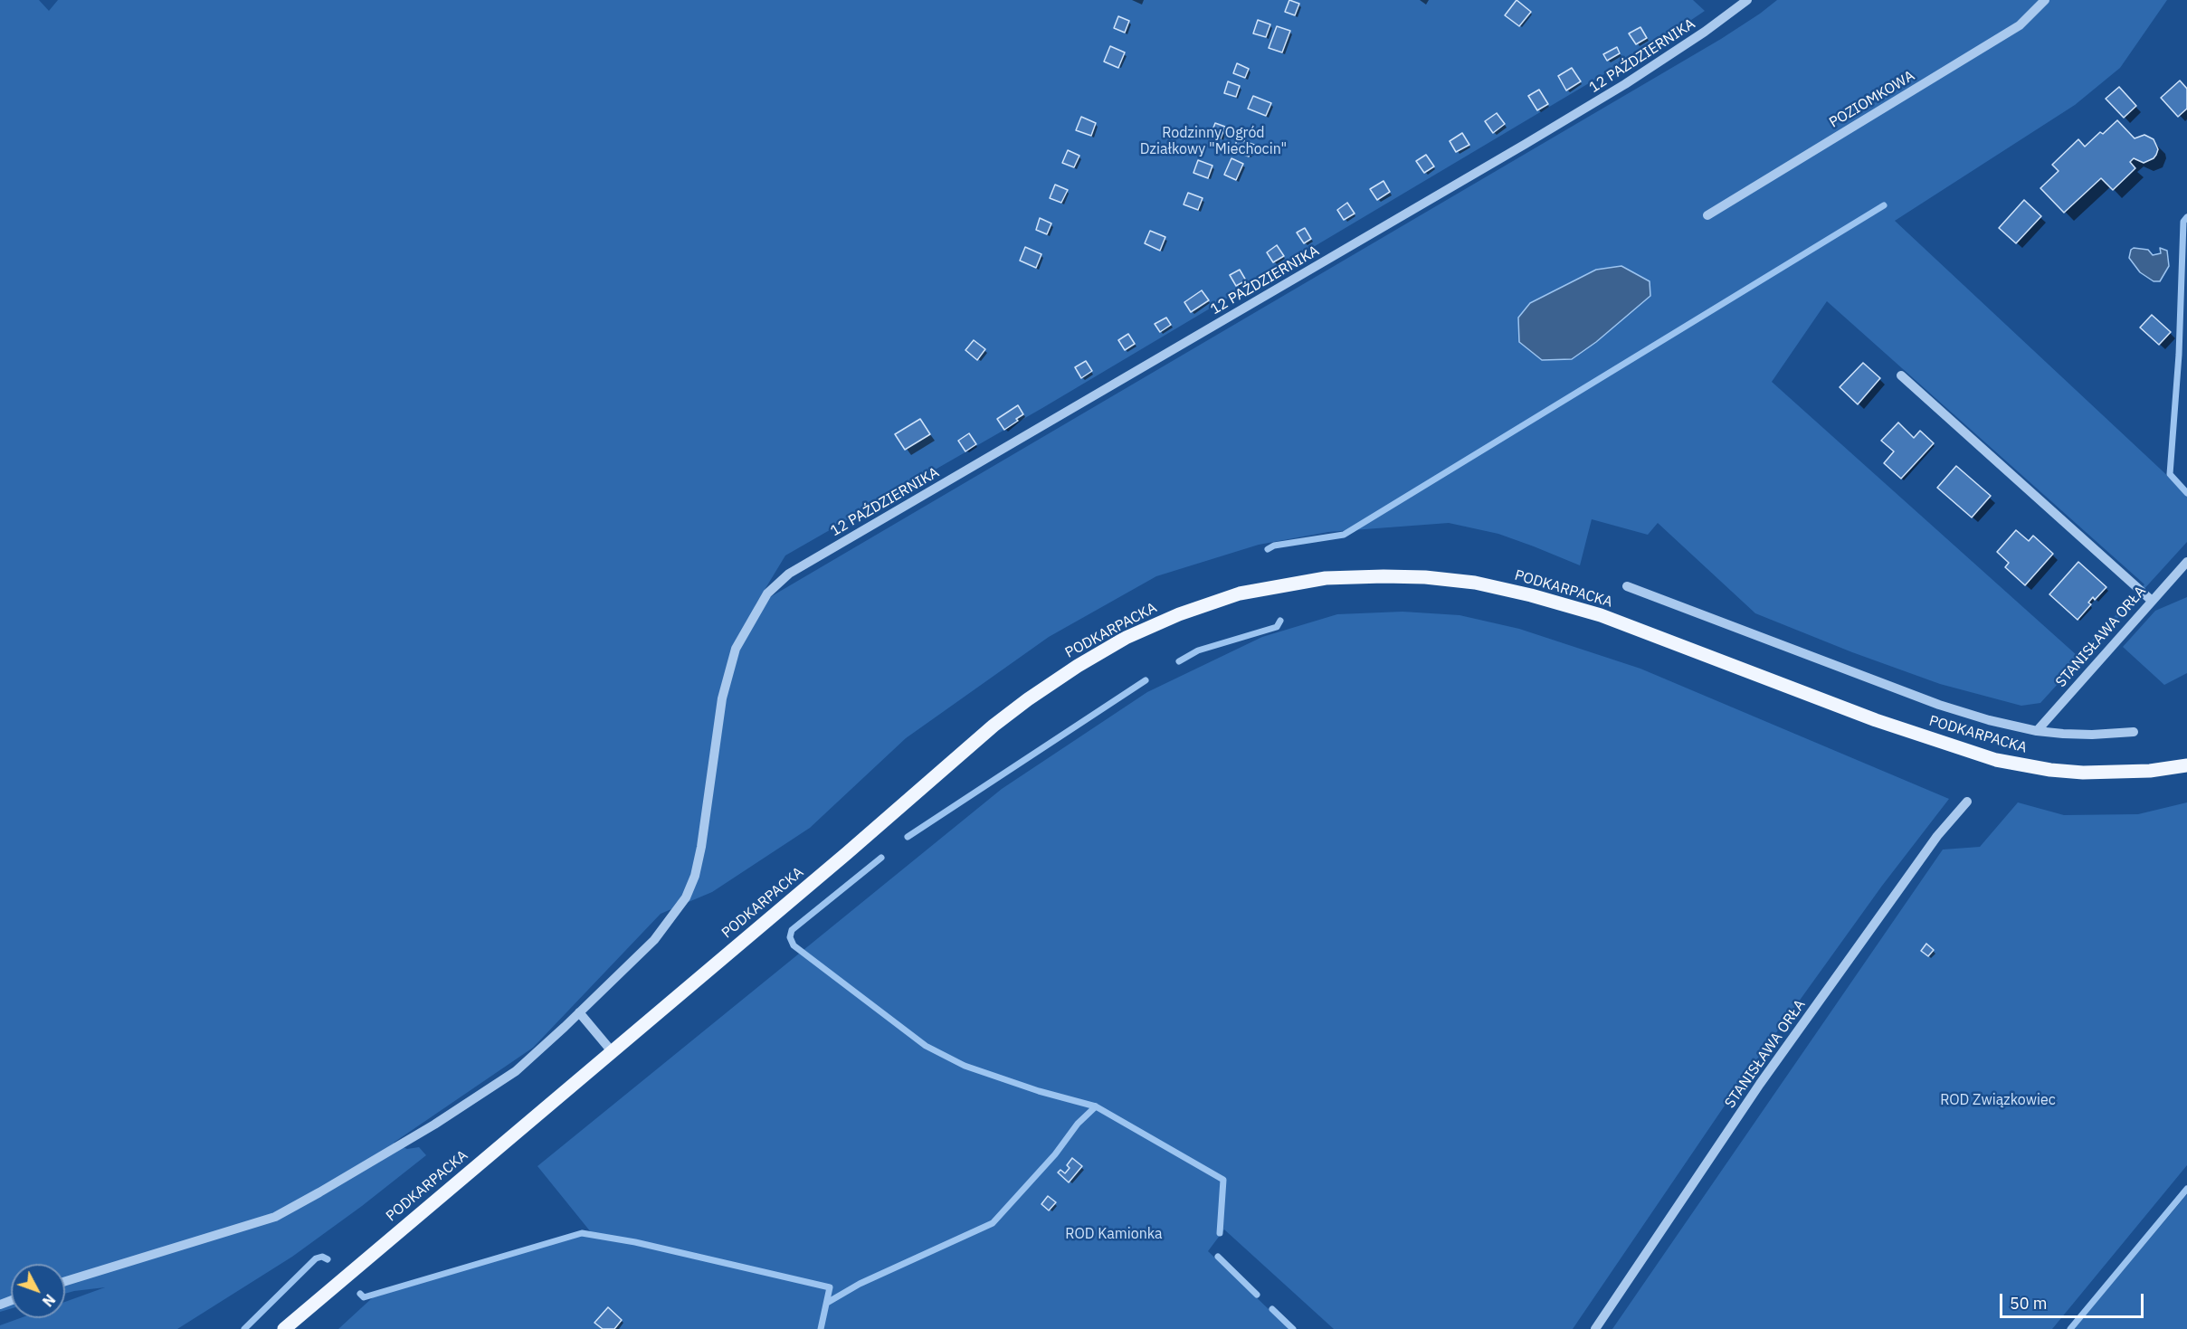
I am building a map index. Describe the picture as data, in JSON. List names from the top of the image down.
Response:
{
  "streets": {
    "main road": ["PODKARPACKA"],
    "street": ["12 PAŹDZIERNIKA", "POZIOMKOWA", "STANISŁAWA ORŁA"]
  },
  "parks": ["Rodzinny Ogród Działkowy \"Miechocin\"", "ROD Związkowiec", "ROD Kamionka"],
  "scale_bar": "50 m",
  "north": "bottom right"
}
